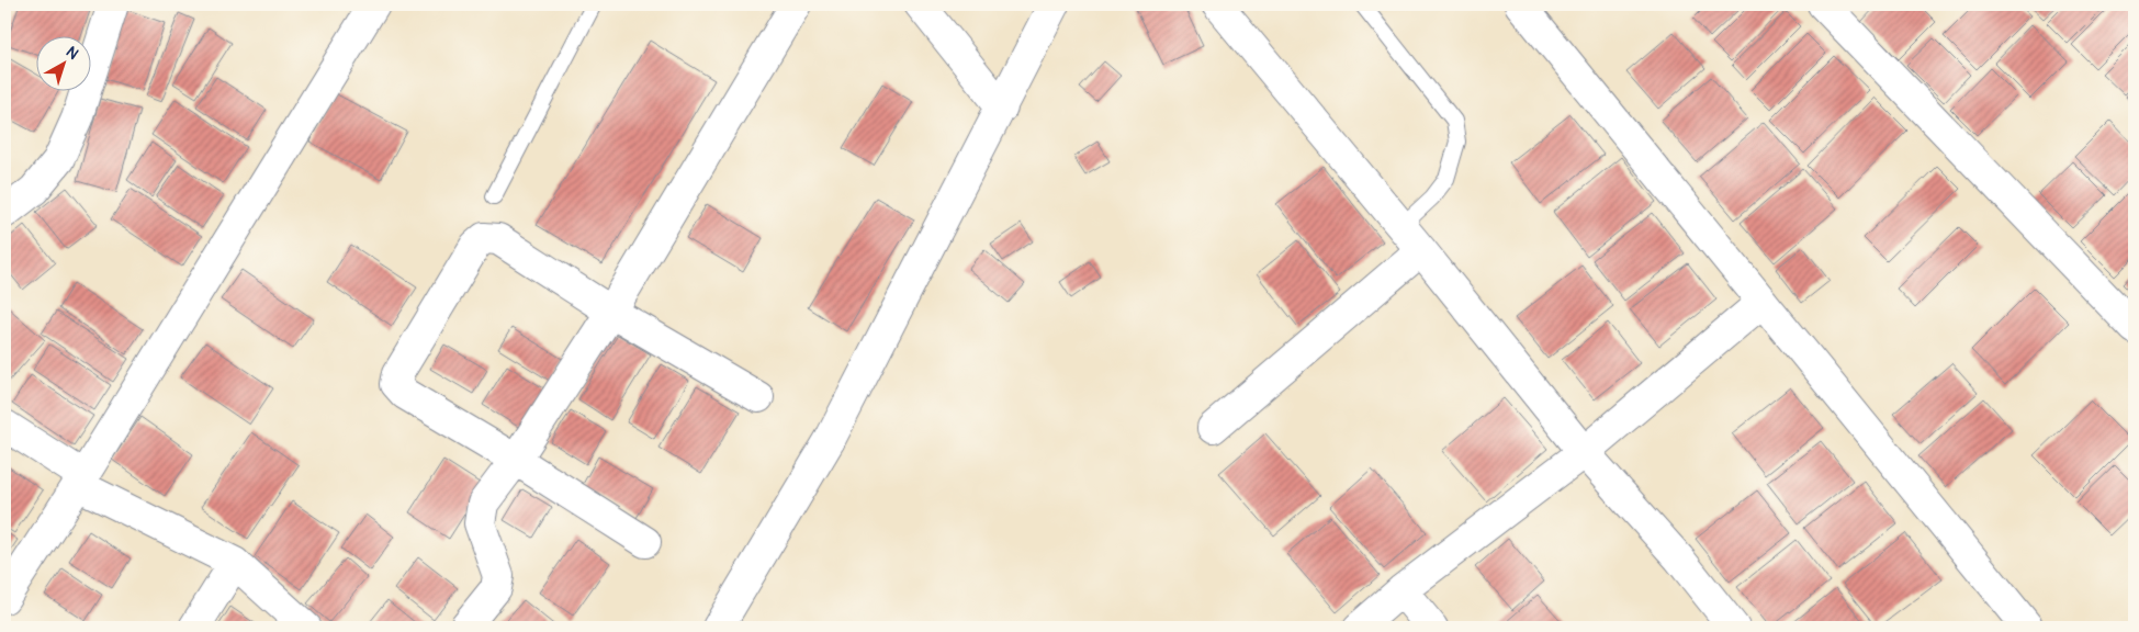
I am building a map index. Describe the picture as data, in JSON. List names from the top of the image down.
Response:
{
  "north": "top right"
}
